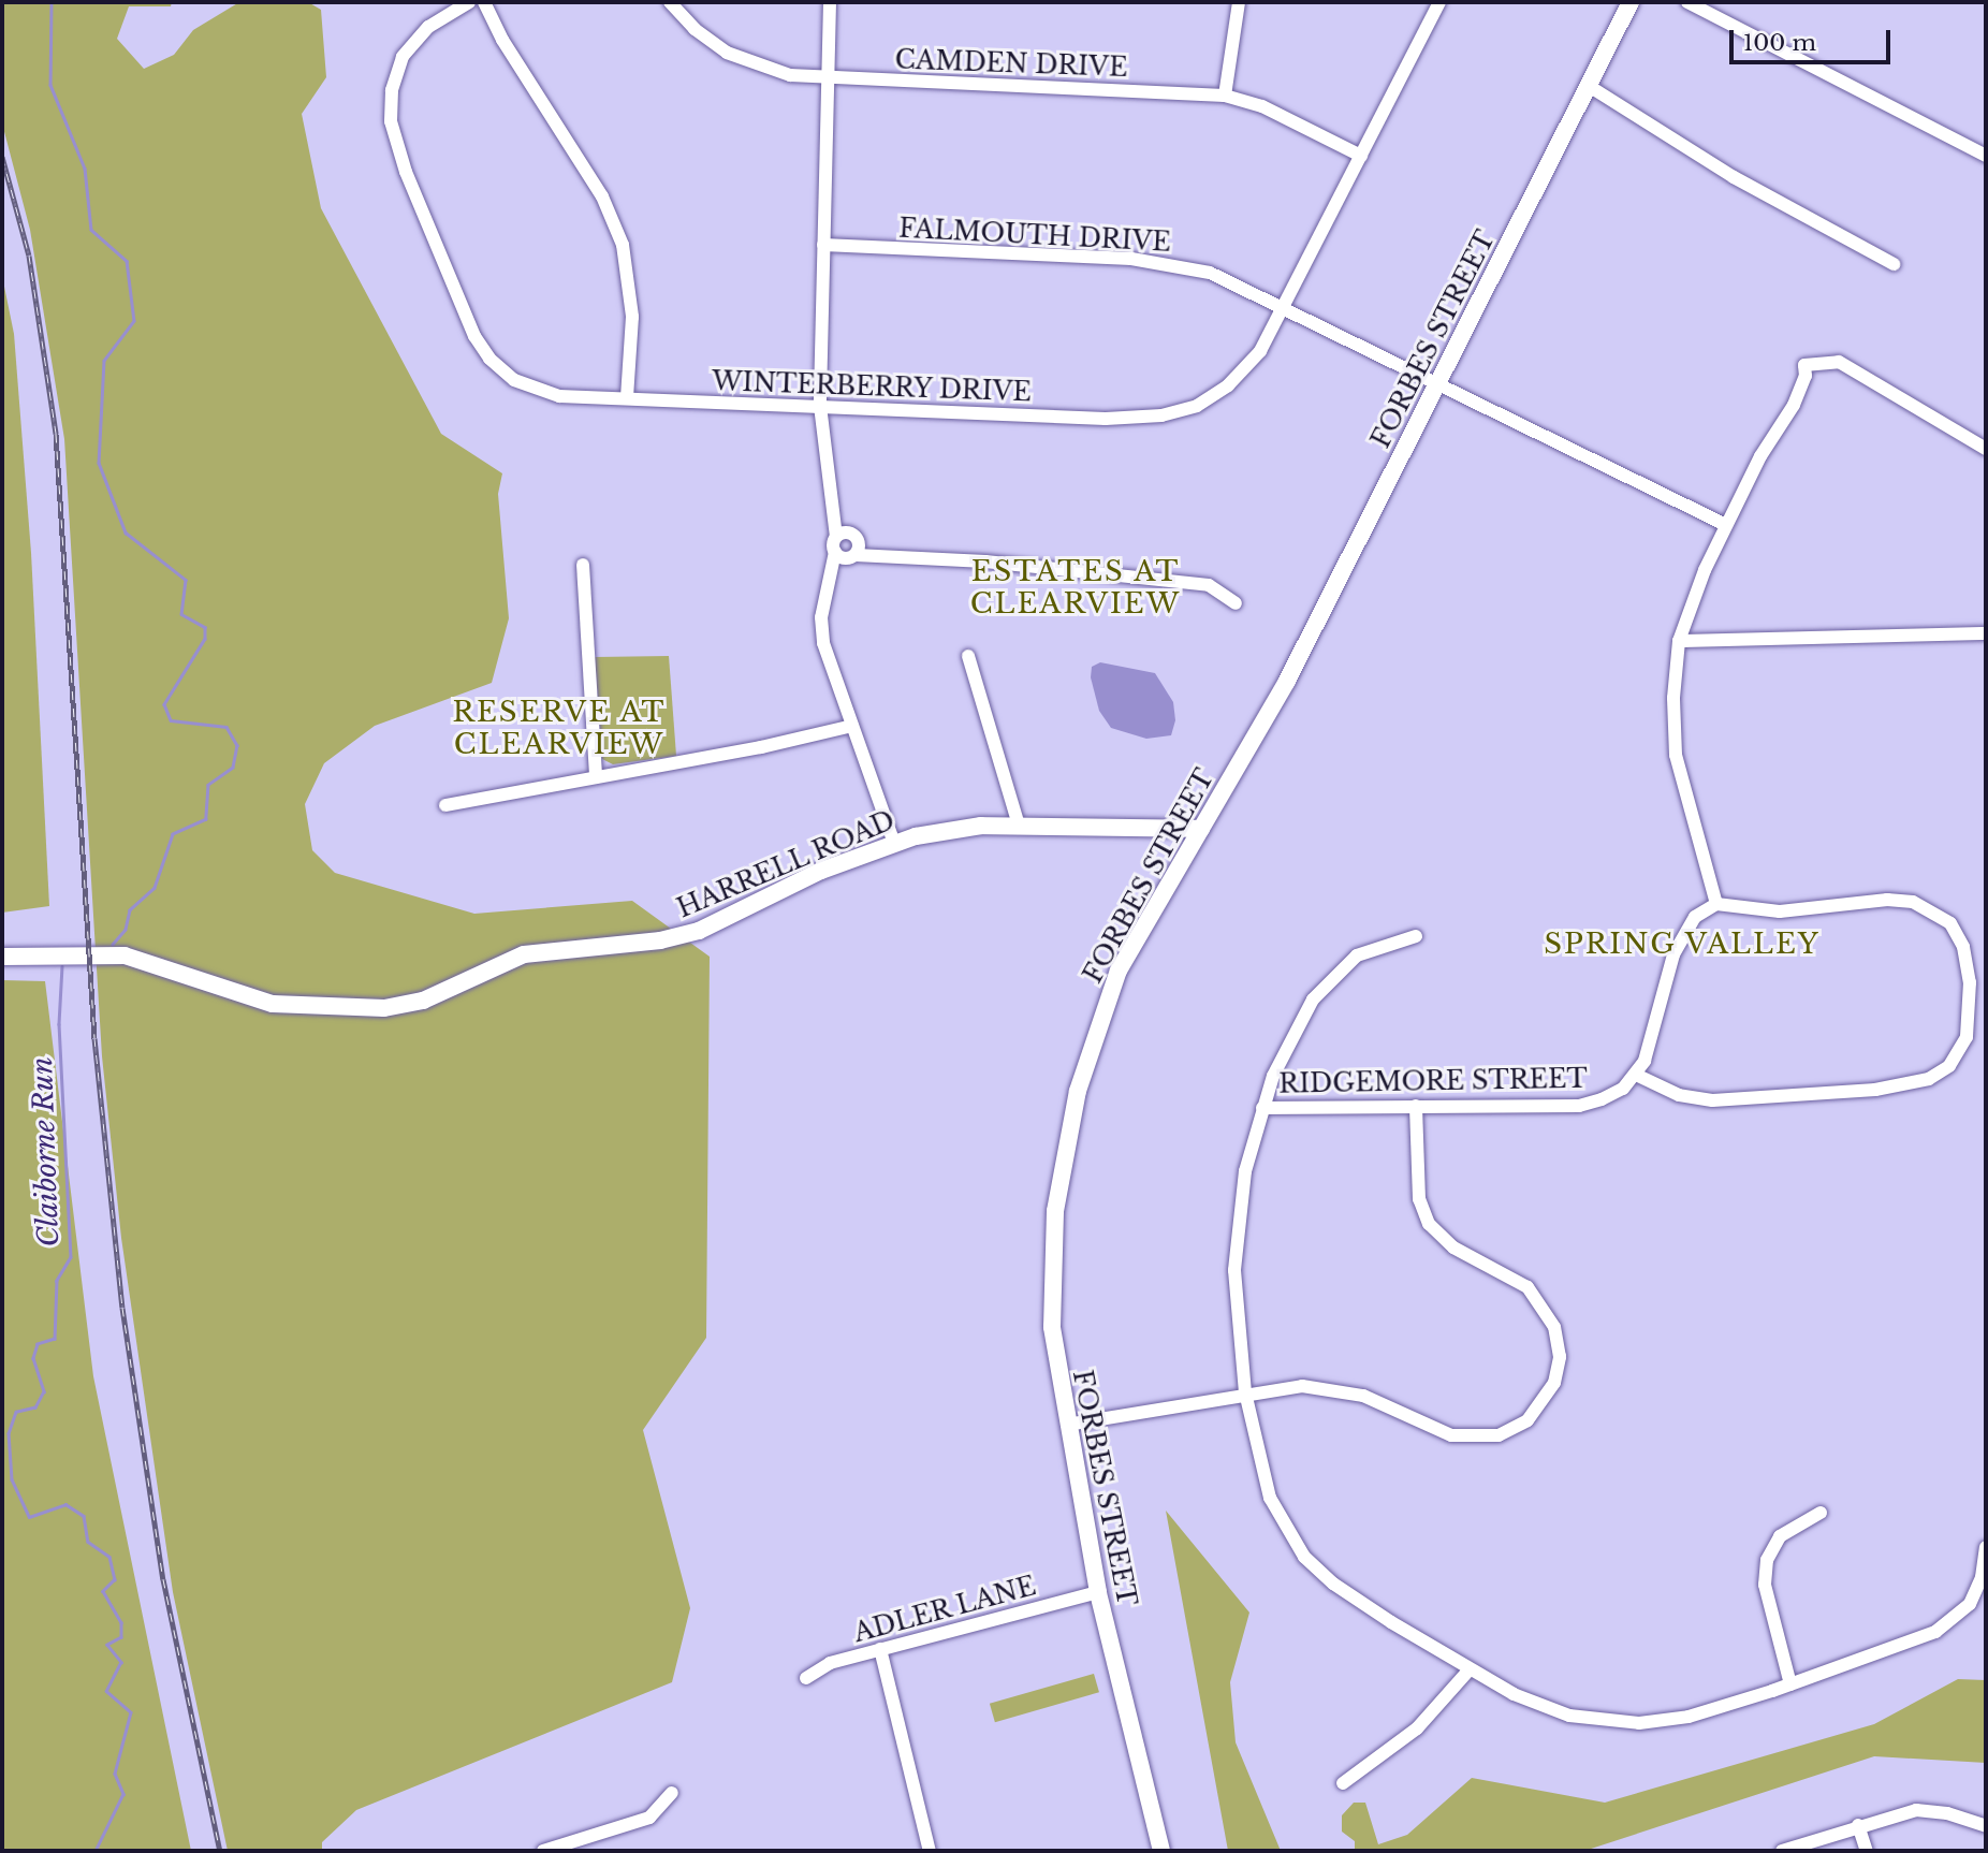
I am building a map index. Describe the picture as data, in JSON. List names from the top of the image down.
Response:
{
  "streets": {
    "street": [
      "CAMDEN DRIVE",
      "FALMOUTH DRIVE",
      "FORBES STREET",
      "WINTERBERRY DRIVE",
      "HARRELL ROAD",
      "RIDGEMORE STREET",
      "ADLER LANE"
    ]
  },
  "crossings": [
    ["CAMDEN DRIVE", "WINTERBERRY DRIVE"],
    ["FALMOUTH DRIVE", "FORBES STREET"],
    ["FALMOUTH DRIVE", "WINTERBERRY DRIVE"],
    ["FORBES STREET", "HARRELL ROAD"],
    ["FORBES STREET", "ADLER LANE"]
  ],
  "districts": ["ESTATES AT CLEARVIEW", "RESERVE AT CLEARVIEW", "SPRING VALLEY"],
  "water": ["Claiborne Run"],
  "scale_bar": "100 m"
}
